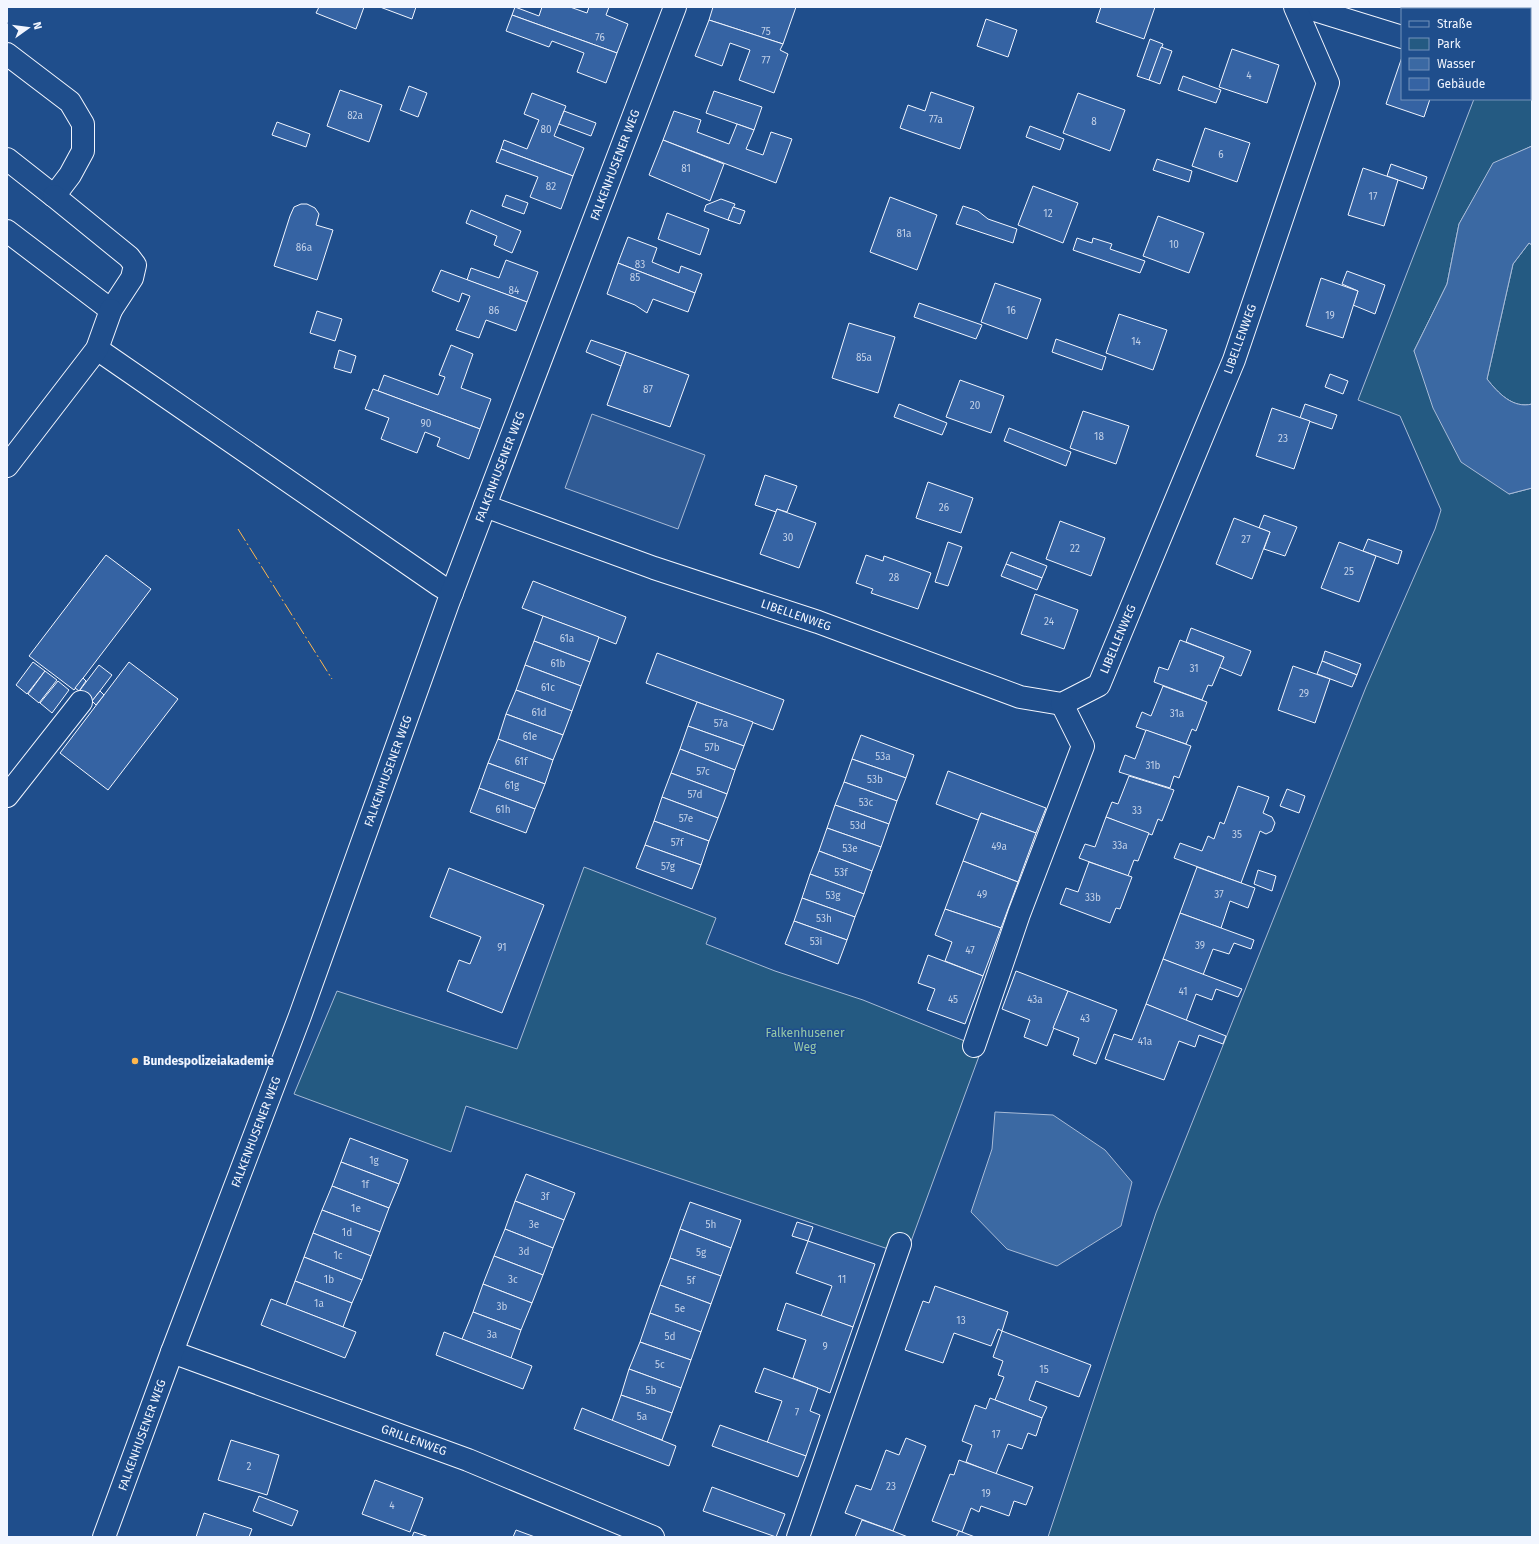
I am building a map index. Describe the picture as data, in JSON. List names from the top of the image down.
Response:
{
  "streets": {
    "street": ["FALKENHUSENER WEG", "LIBELLENWEG", "GRILLENWEG"]
  },
  "crossings": [
    ["FALKENHUSENER WEG", "LIBELLENWEG"],
    ["FALKENHUSENER WEG", "GRILLENWEG"]
  ],
  "parks": ["Falkenhusener Weg"],
  "places": ["Bundespolizeiakademie"],
  "house_numbers": [
    "75",
    "76",
    "77",
    "4",
    "82a",
    "77a",
    "8",
    "80",
    "6",
    "81",
    "82",
    "17",
    "12",
    "81a",
    "10",
    "86a",
    "83",
    "85",
    "84",
    "86",
    "16",
    "19",
    "14",
    "85a",
    "87",
    "20",
    "90",
    "18",
    "23",
    "26",
    "30",
    "27",
    "22",
    "25",
    "28",
    "24",
    "61a",
    "61b",
    "31",
    "61c",
    "29",
    "61d",
    "31a",
    "57a",
    "61e",
    "57b",
    "53a",
    "61f",
    "31b",
    "57c",
    "53b",
    "61g",
    "57d",
    "53c",
    "61h",
    "33",
    "57e",
    "53d",
    "35",
    "57f",
    "33a",
    "49a",
    "53e",
    "57g",
    "53f",
    "49",
    "37",
    "53g",
    "33b",
    "53h",
    "53i",
    "39",
    "91",
    "47",
    "41",
    "45",
    "43a",
    "43",
    "41a",
    "1g",
    "1f",
    "3f",
    "1e",
    "3e",
    "5h",
    "1d",
    "3d",
    "5g",
    "1c",
    "1b",
    "3c",
    "11",
    "5f",
    "1a",
    "3b",
    "5e",
    "13",
    "3a",
    "5d",
    "9",
    "5c",
    "15",
    "5b",
    "7",
    "5a",
    "17",
    "2",
    "23",
    "19",
    "4"
  ],
  "legend": [
    "Straße",
    "Park",
    "Wasser",
    "Gebäude"
  ],
  "north": "right"
}
